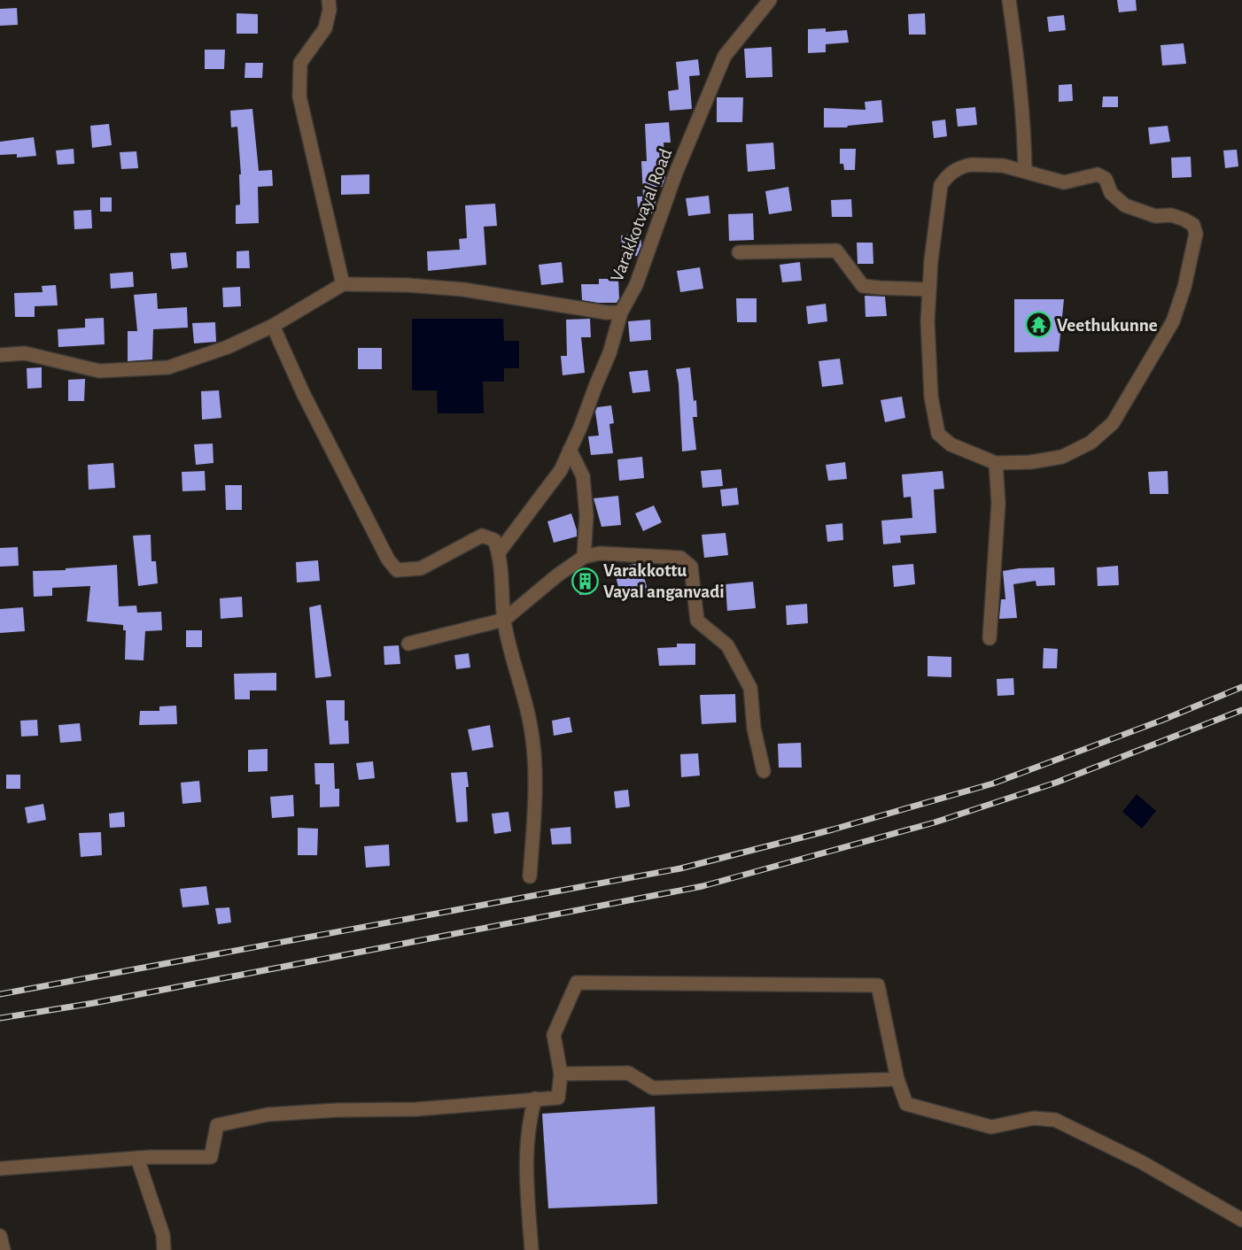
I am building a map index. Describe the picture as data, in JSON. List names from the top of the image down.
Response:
{
  "streets": {
    "street": ["Varakkotvayal Road"]
  },
  "places": {
    "temple": ["Veethukunne"],
    "building": ["Varakkottu Vayal anganvadi"]
  }
}
